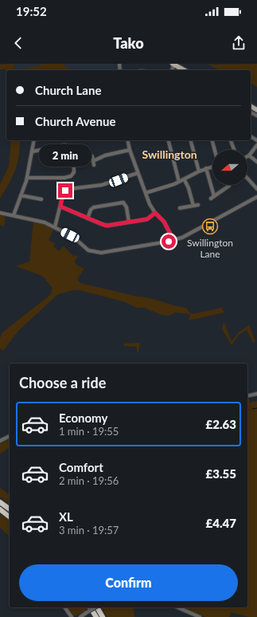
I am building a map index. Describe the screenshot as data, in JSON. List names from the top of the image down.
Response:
{
  "districts": ["Swillington"],
  "places": {
    "bus stop": ["Swillington Lane"]
  },
  "north": "left",
  "page": {
    "status": "19:52",
    "header": "Tako",
    "banner": ["Church Lane", "Church Avenue"],
    "bubble": "2 min",
    "heading": "Choose a ride",
    "list": [
      {
        "name": "Economy",
        "note": "1 min · 19:55",
        "value": "£2.63"
      },
      {
        "name": "Comfort",
        "note": "2 min · 19:56",
        "value": "£3.55"
      },
      {
        "name": "XL",
        "note": "3 min · 19:57",
        "value": "£4.47"
      }
    ],
    "buttons": "Confirm"
  }
}
